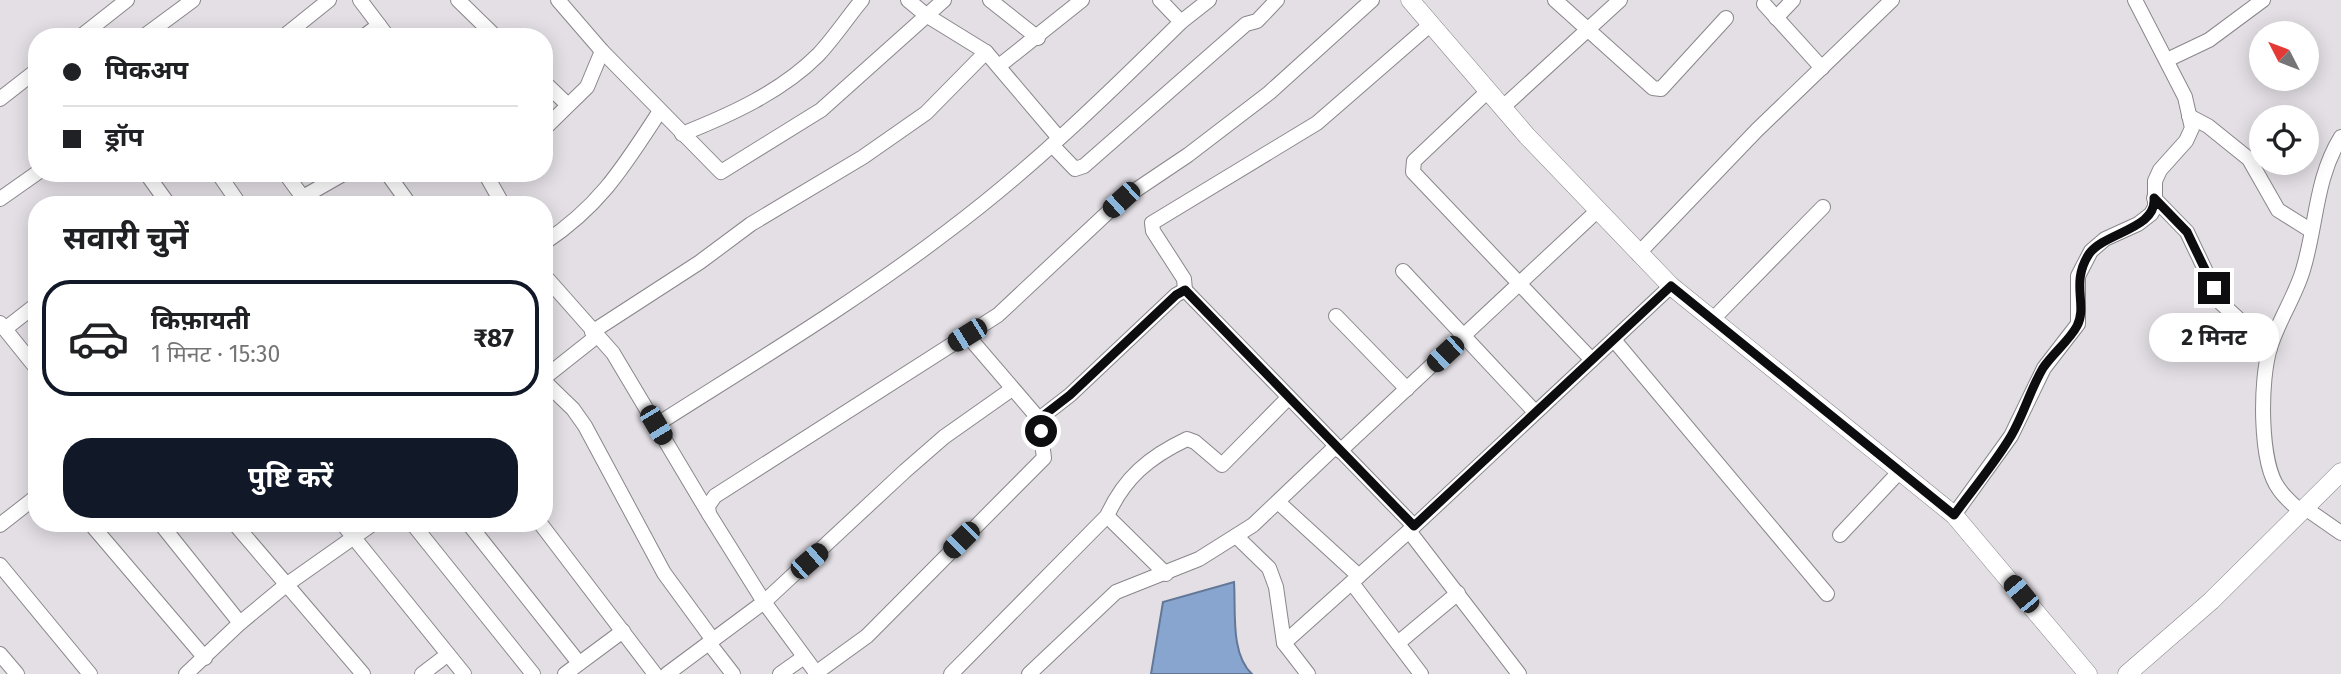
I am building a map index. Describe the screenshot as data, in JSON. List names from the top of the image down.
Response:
{
  "north": "top left",
  "page": {
    "banner": ["पिकअप", "ड्रॉप"],
    "heading": "सवारी चुनें",
    "list": [
      {
        "name": "किफ़ायती",
        "note": "1 मिनट · 15:30",
        "value": "₹87"
      }
    ],
    "bubble": "2 मिनट",
    "buttons": "पुष्टि करें"
  }
}
